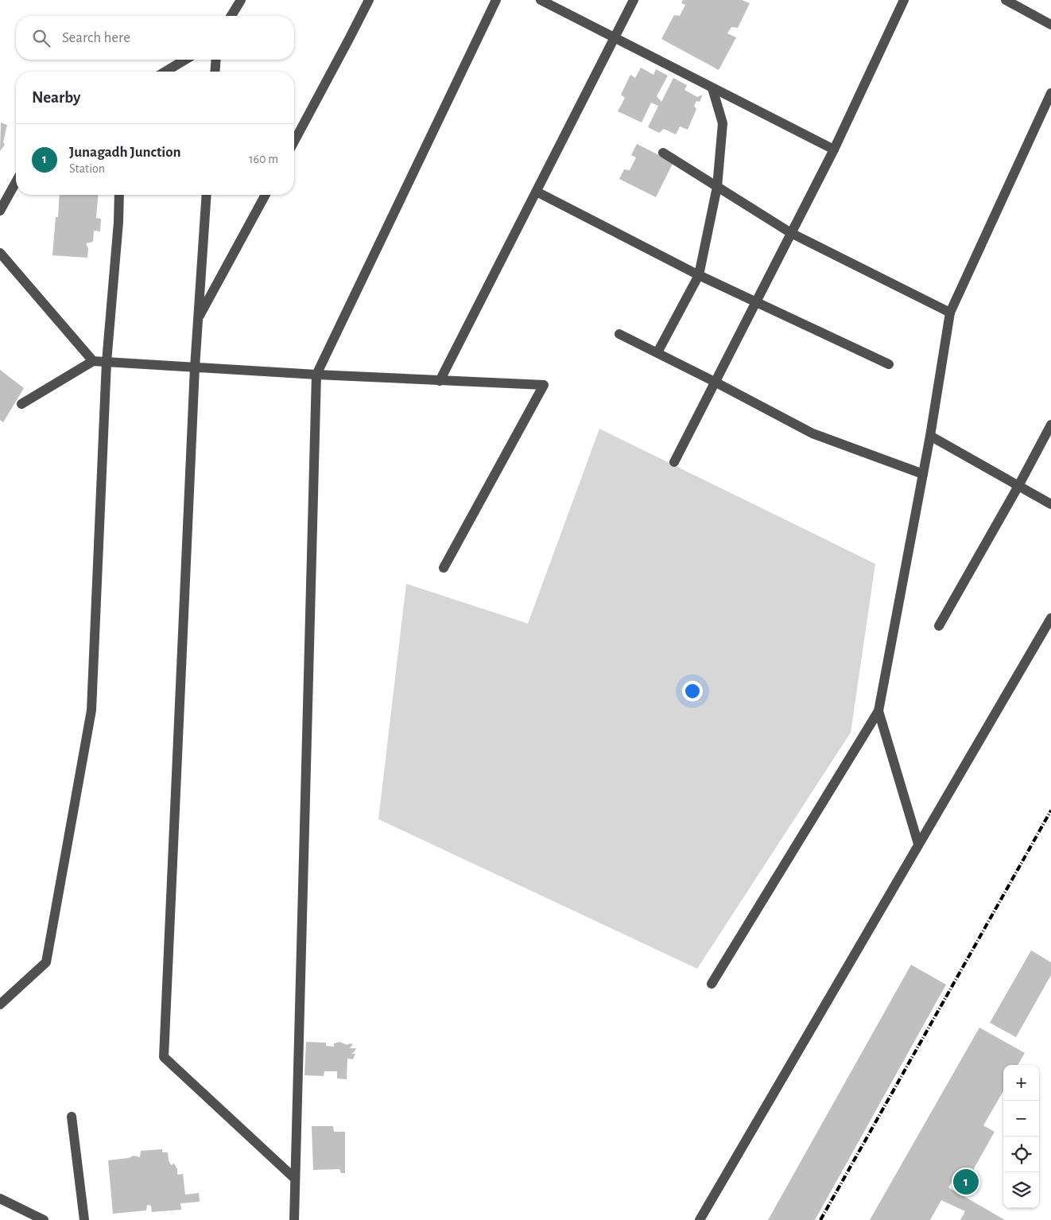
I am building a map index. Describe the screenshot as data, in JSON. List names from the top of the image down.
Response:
{
  "page": {
    "search": "Search here",
    "heading": "Nearby",
    "list": [
      {
        "mark": "1",
        "name": "Junagadh Junction",
        "note": "Station",
        "value": "160 m"
      }
    ],
    "map_buttons": ["+", "−"],
    "pins": "1"
  }
}
